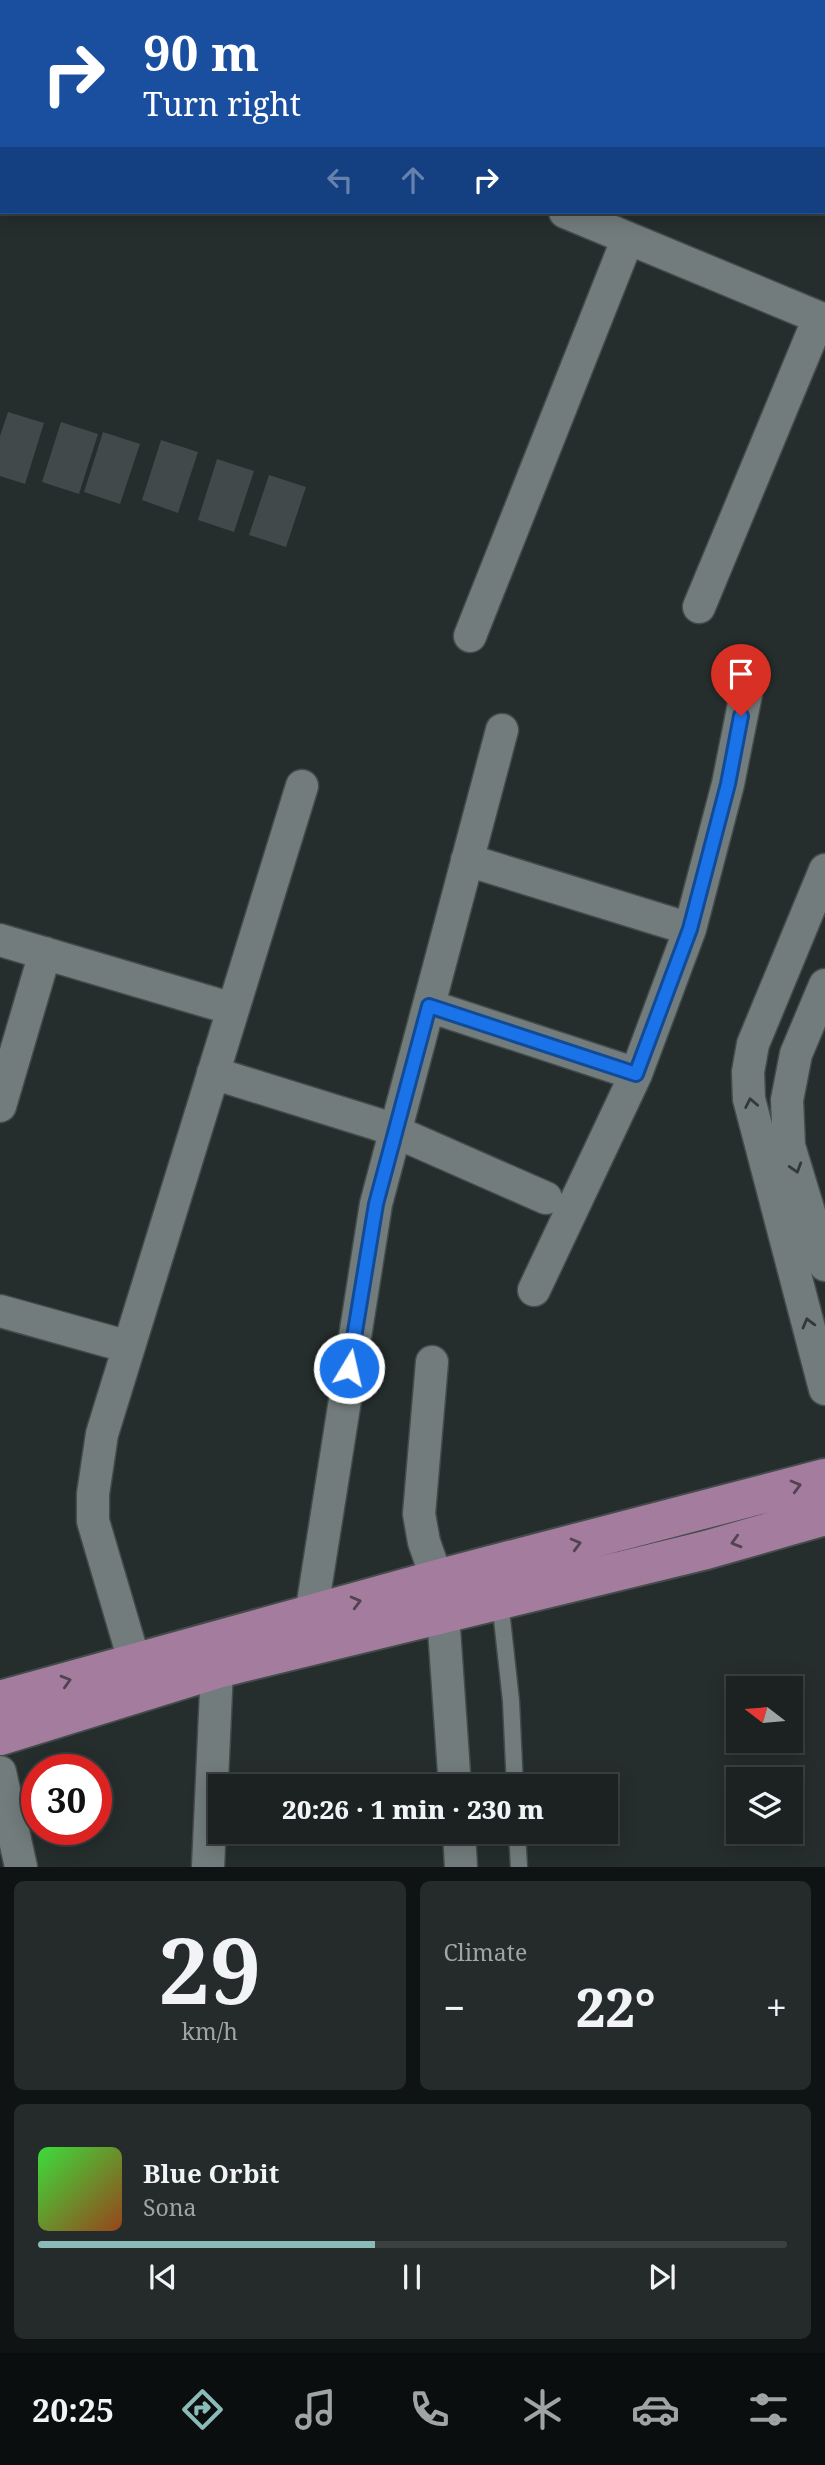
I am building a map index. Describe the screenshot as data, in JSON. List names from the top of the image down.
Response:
{
  "north": "left",
  "page": {
    "turn": ["90 m", "Turn right"],
    "limit": "30",
    "trip": "20:26 · 1 min · 230 m",
    "tile": [
      ["29", "km/h"],
      "Climate"
    ],
    "heat": ["−", "22°", "+"],
    "song": ["Blue Orbit", "Sona"],
    "tabs": "20:25"
  }
}
